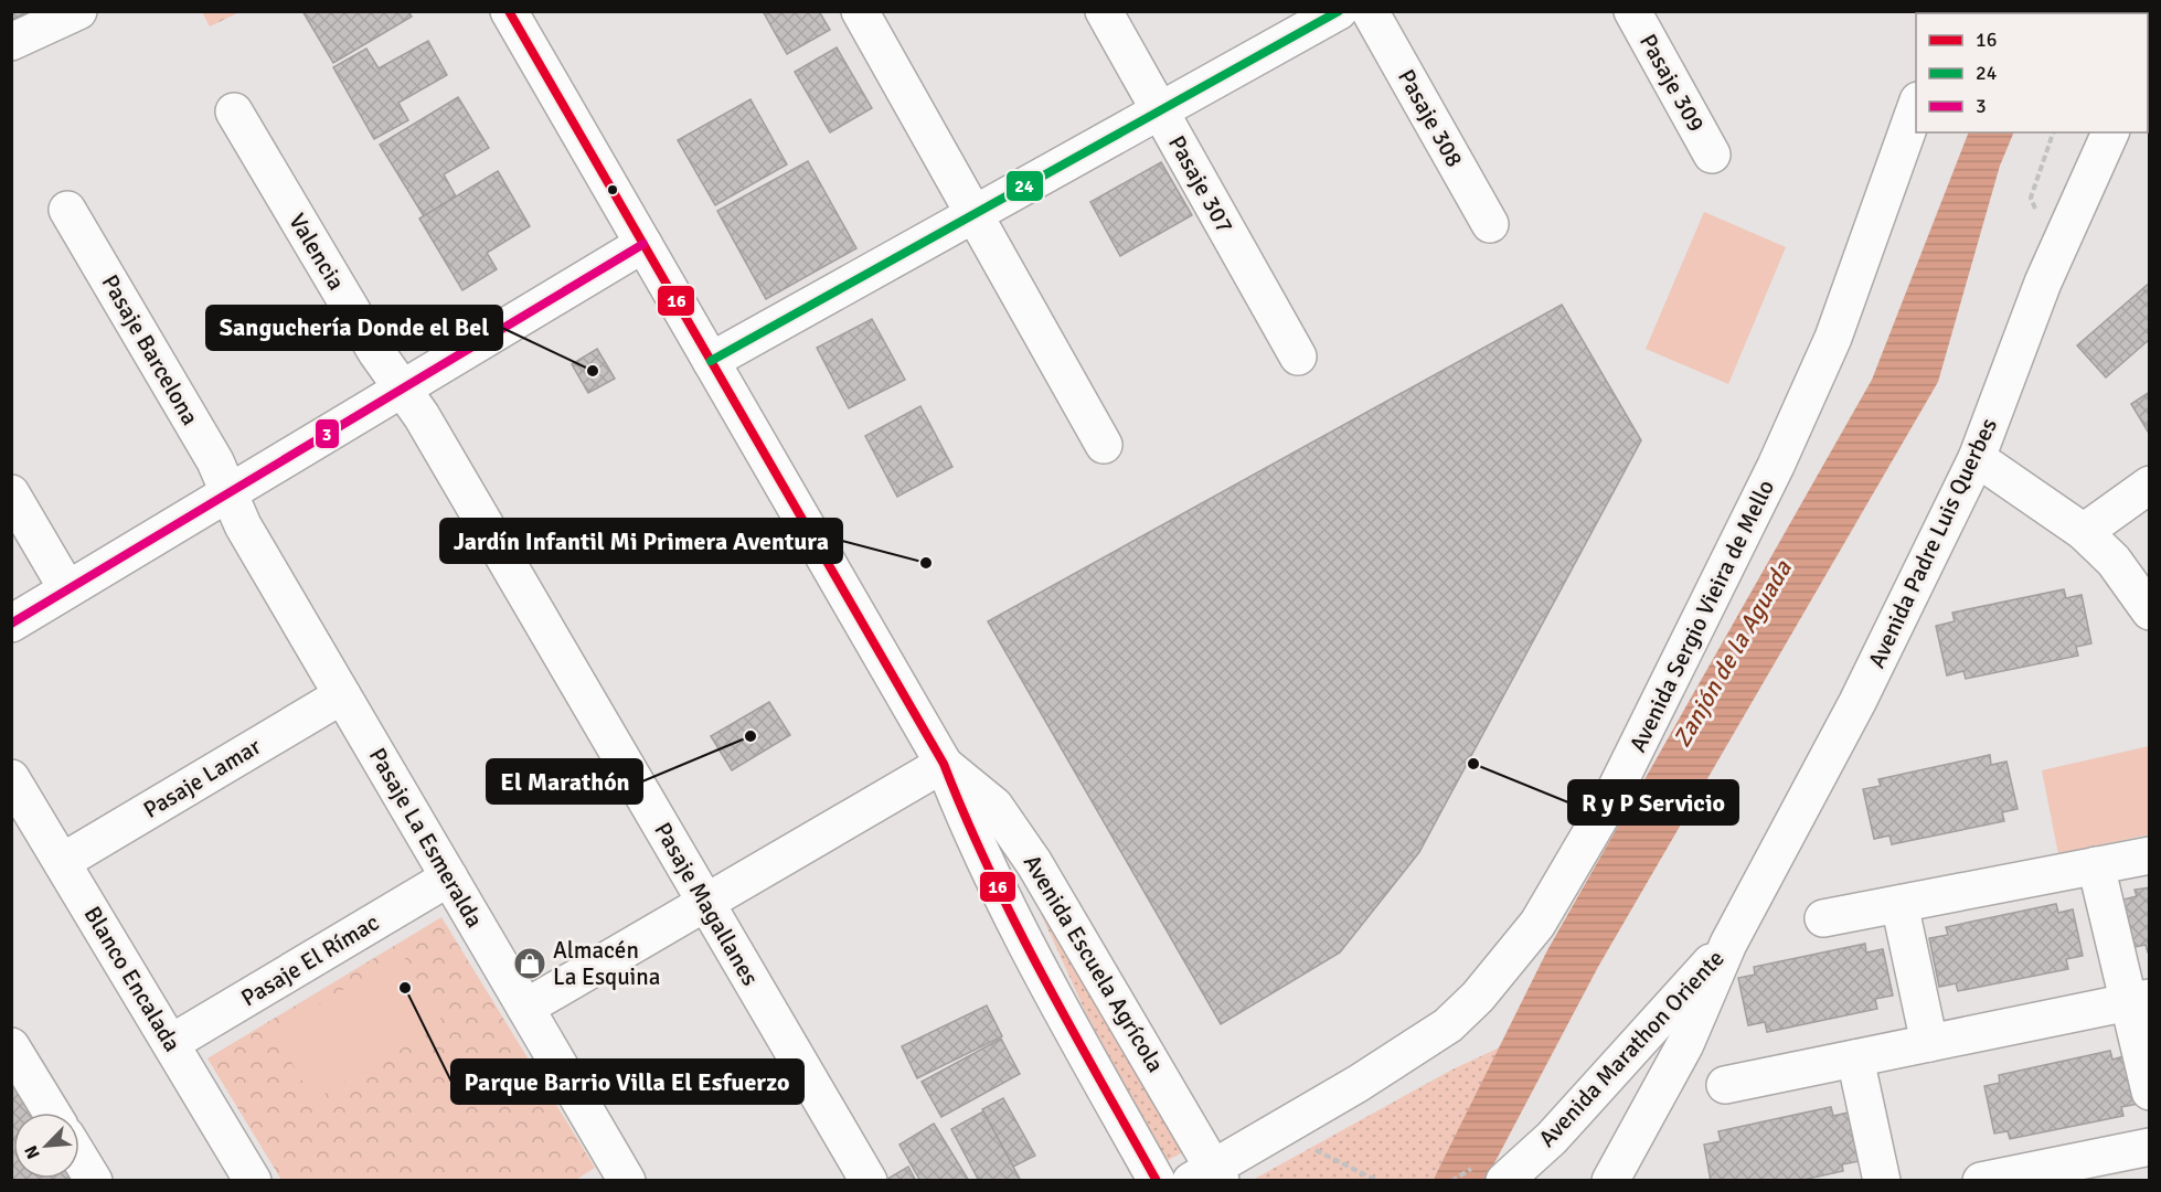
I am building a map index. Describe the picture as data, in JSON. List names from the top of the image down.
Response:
{
  "streets": {
    "street": [
      "Pasaje 309",
      "Pasaje 308",
      "Pasaje 307",
      "Valencia",
      "Pasaje Barcelona",
      "Avenida Padre Luis Querbes",
      "Avenida Sergio Vieira de Mello",
      "Pasaje Lamar",
      "Pasaje La Esmeralda",
      "Pasaje Magallanes",
      "Pasaje El Rímac",
      "Avenida Escuela Agrícola",
      "Blanco Encalada",
      "Avenida Marathon Oriente"
    ]
  },
  "crossings": [
    ["Valencia", "Pasaje Magallanes"],
    ["Pasaje Barcelona", "Pasaje La Esmeralda"],
    ["Avenida Padre Luis Querbes", "Avenida Marathon Oriente"],
    ["Avenida Sergio Vieira de Mello", "Avenida Escuela Agrícola"],
    ["Pasaje Lamar", "Pasaje La Esmeralda"],
    ["Pasaje Lamar", "Blanco Encalada"],
    ["Pasaje La Esmeralda", "Pasaje El Rímac"],
    ["Pasaje El Rímac", "Blanco Encalada"]
  ],
  "water": ["Zanjón de la Aguada"],
  "places": {
    "other": [
      "Sanguchería Donde el Bel",
      "Jardín Infantil Mi Primera Aventura",
      "El Marathón",
      "R y P Servicio",
      "Parque Barrio Villa El Esfuerzo"
    ],
    "shop": ["Almacén La Esquina"]
  },
  "lines": ["transit line 16", "transit line 24", "transit line 3"],
  "legend": ["16", "24", "3"],
  "north": "bottom left"
}
